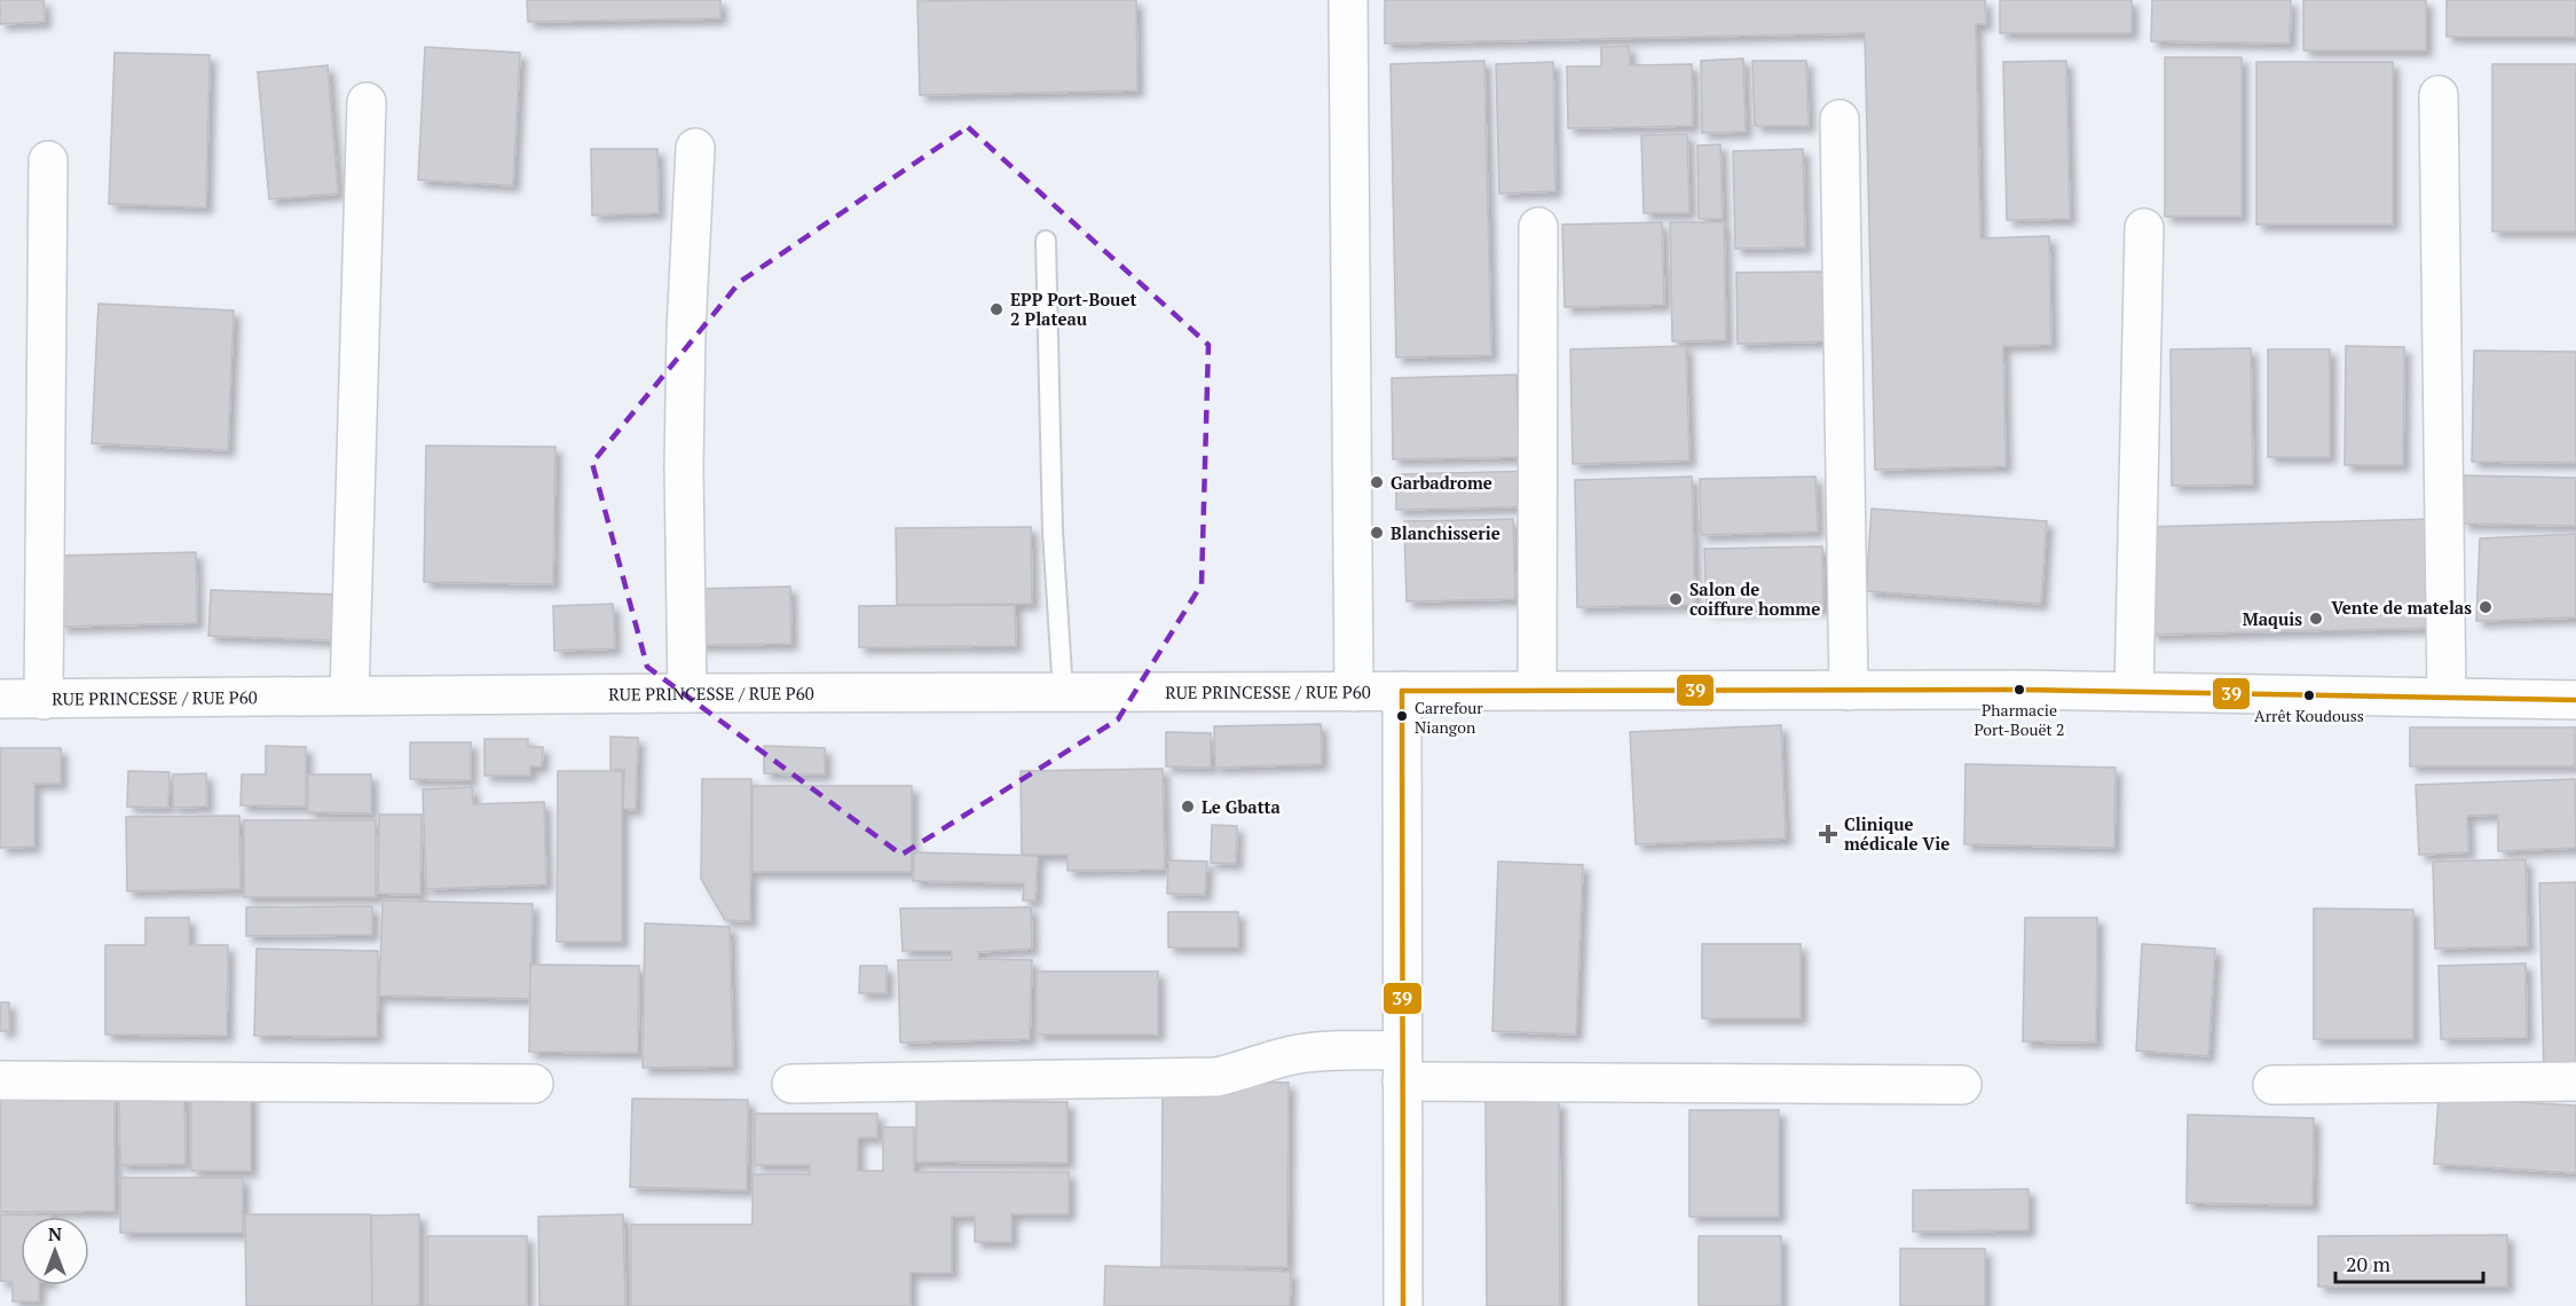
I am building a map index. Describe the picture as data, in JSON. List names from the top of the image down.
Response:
{
  "streets": {
    "street": ["RUE PRINCESSE / RUE P60"]
  },
  "places": {
    "other": [
      "EPP Port-Bouet 2 Plateau",
      "Garbadrome",
      "Blanchisserie",
      "Salon de coiffure homme",
      "Vente de matelas",
      "Maquis",
      "Pharmacie Port-Bouët 2",
      "Arrêt Koudouss",
      "Carrefour Niangon",
      "Le Gbatta"
    ],
    "health": ["Clinique médicale Vie"]
  },
  "lines": ["transit line 39"],
  "scale_bar": "20 m",
  "north": "top"
}
